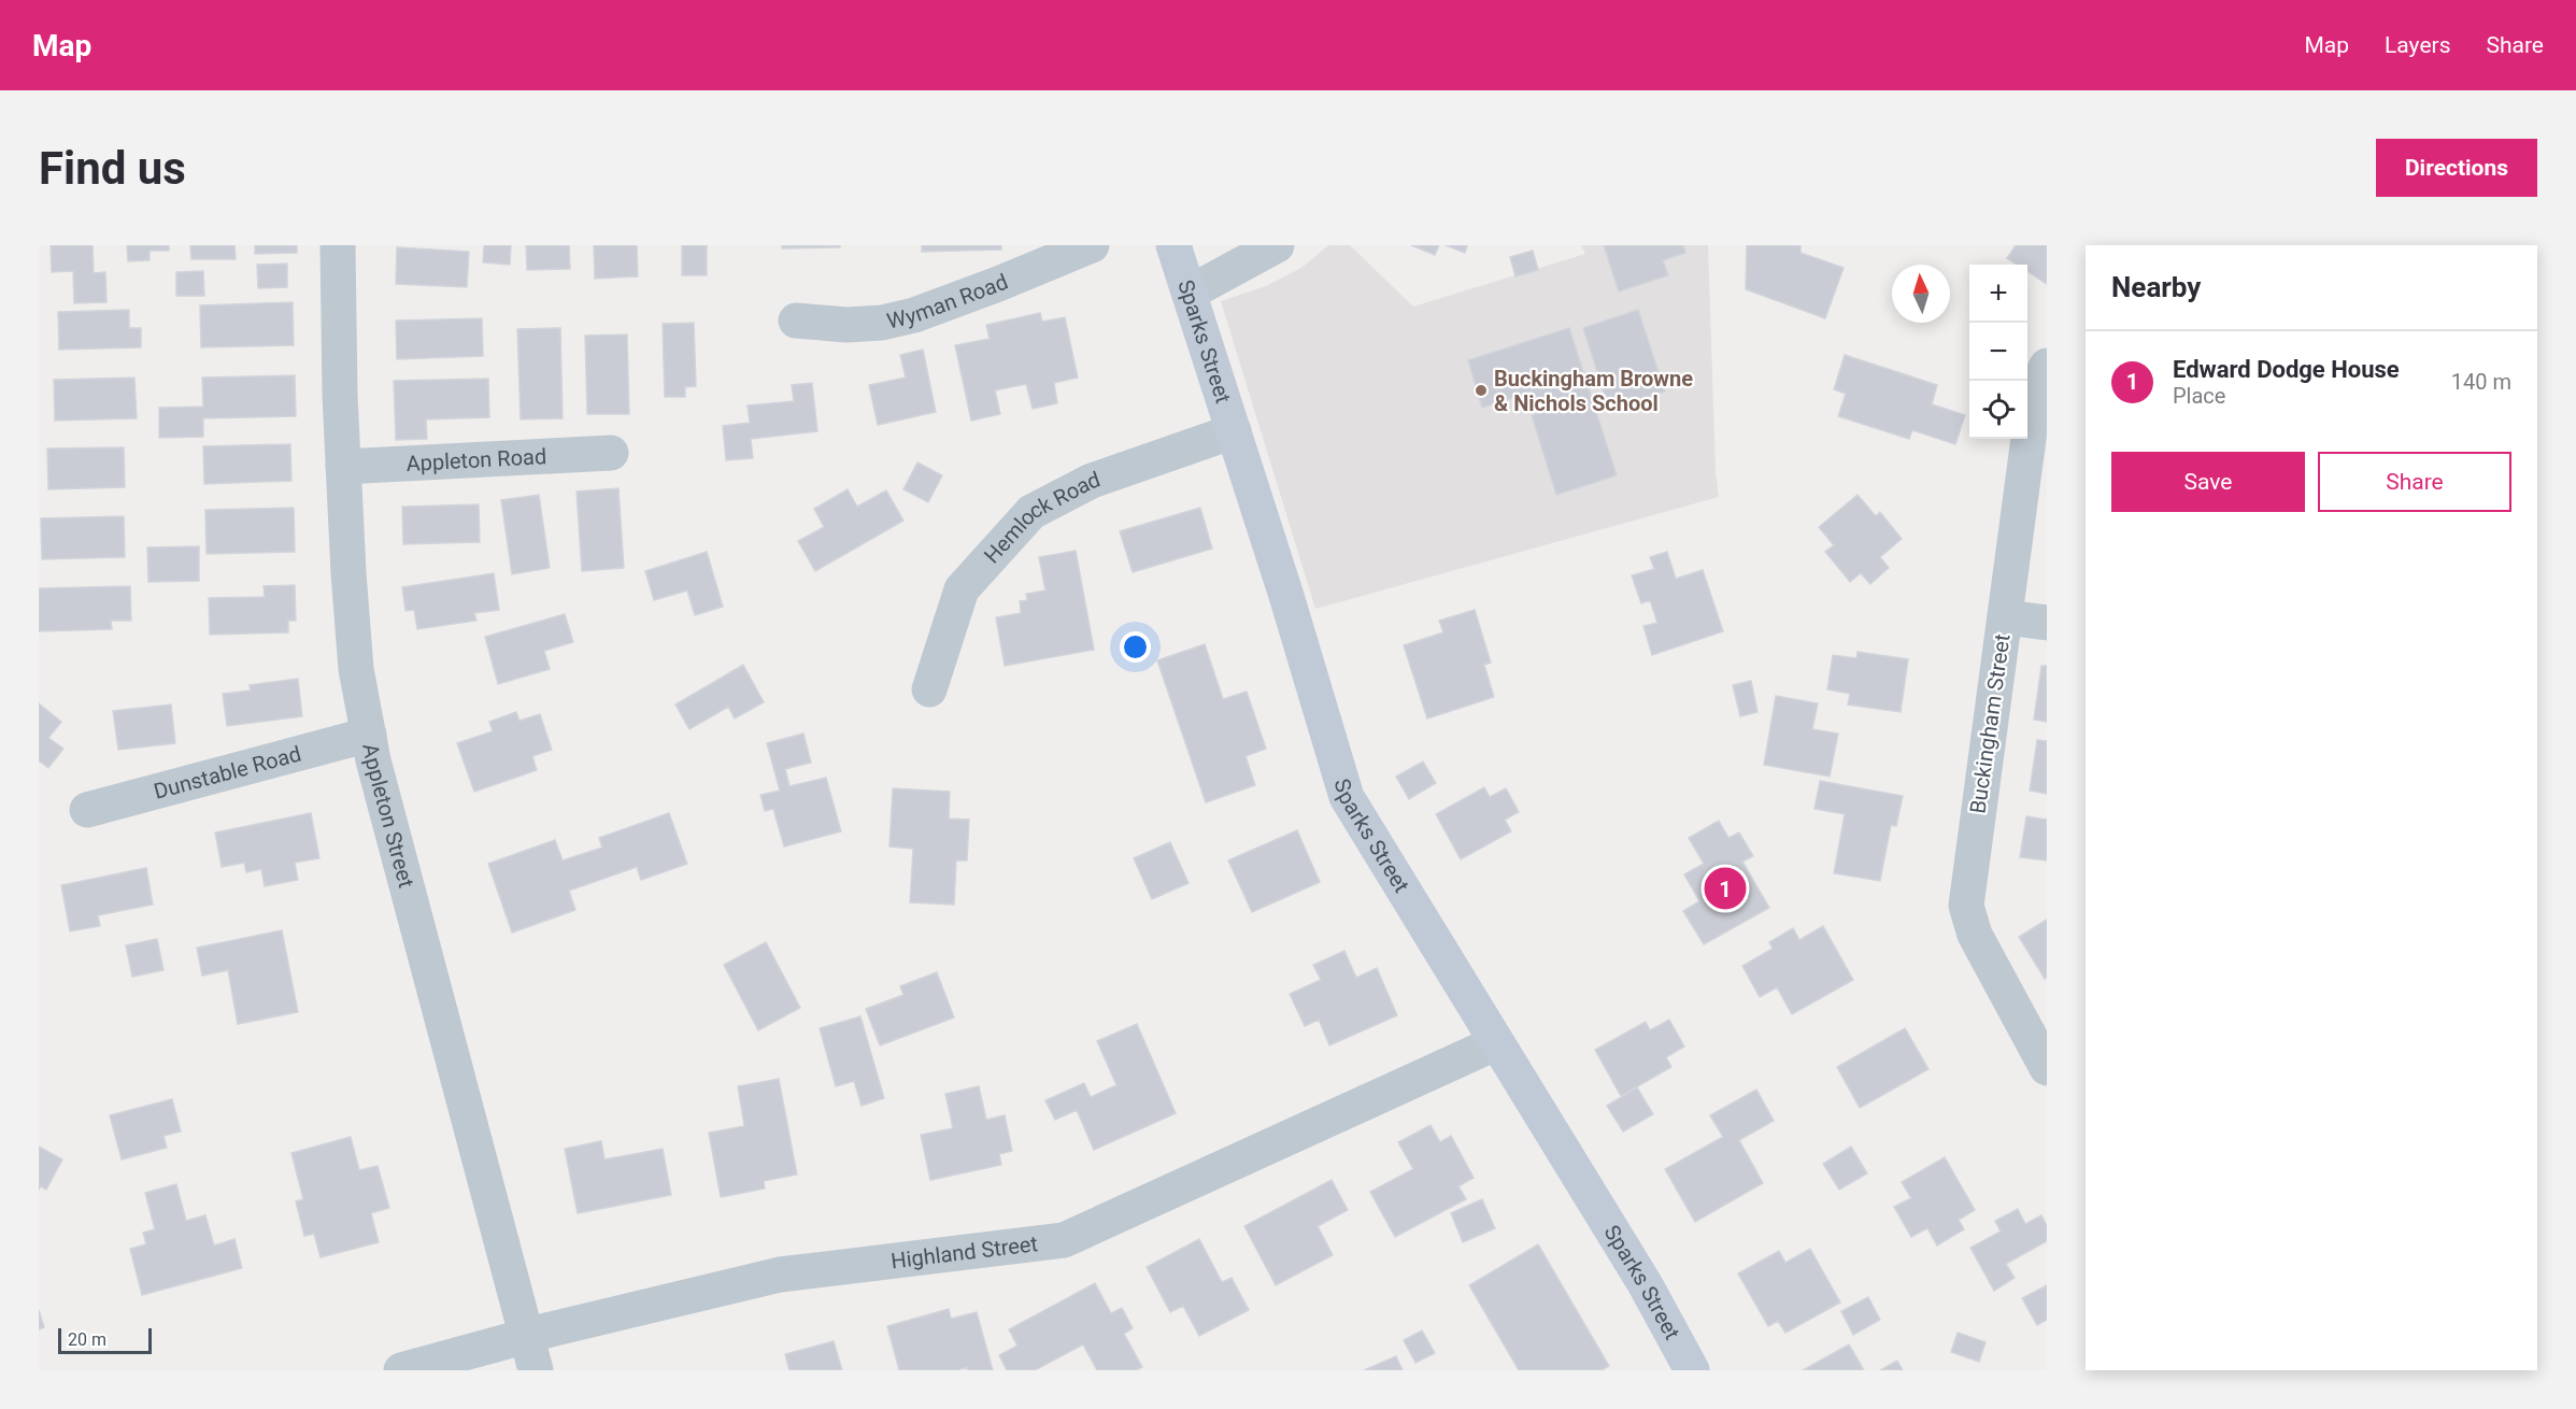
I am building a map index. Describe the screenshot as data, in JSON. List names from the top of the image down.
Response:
{
  "streets": {
    "street": [
      "Wyman Road",
      "Sparks Street",
      "Appleton Road",
      "Hemlock Road",
      "Buckingham Street",
      "Dunstable Road",
      "Appleton Street",
      "Highland Street"
    ]
  },
  "crossings": [
    ["Sparks Street", "Hemlock Road"],
    ["Sparks Street", "Highland Street"],
    ["Appleton Road", "Appleton Street"],
    ["Dunstable Road", "Appleton Street"],
    ["Appleton Street", "Highland Street"]
  ],
  "places": ["Buckingham Browne & Nichols School"],
  "scale_bar": "20 m",
  "north": "top",
  "page": {
    "header": "Map",
    "nav": ["Map", "Layers", "Share"],
    "buttons": [
      "Directions",
      ["Save", "Share"]
    ],
    "title": "Find us",
    "heading": "Nearby",
    "map_buttons": ["+", "−"],
    "list": [
      {
        "mark": "1",
        "name": "Edward Dodge House",
        "note": "Place",
        "value": "140 m"
      }
    ],
    "pins": "1",
    "scale": "20 m"
  }
}
